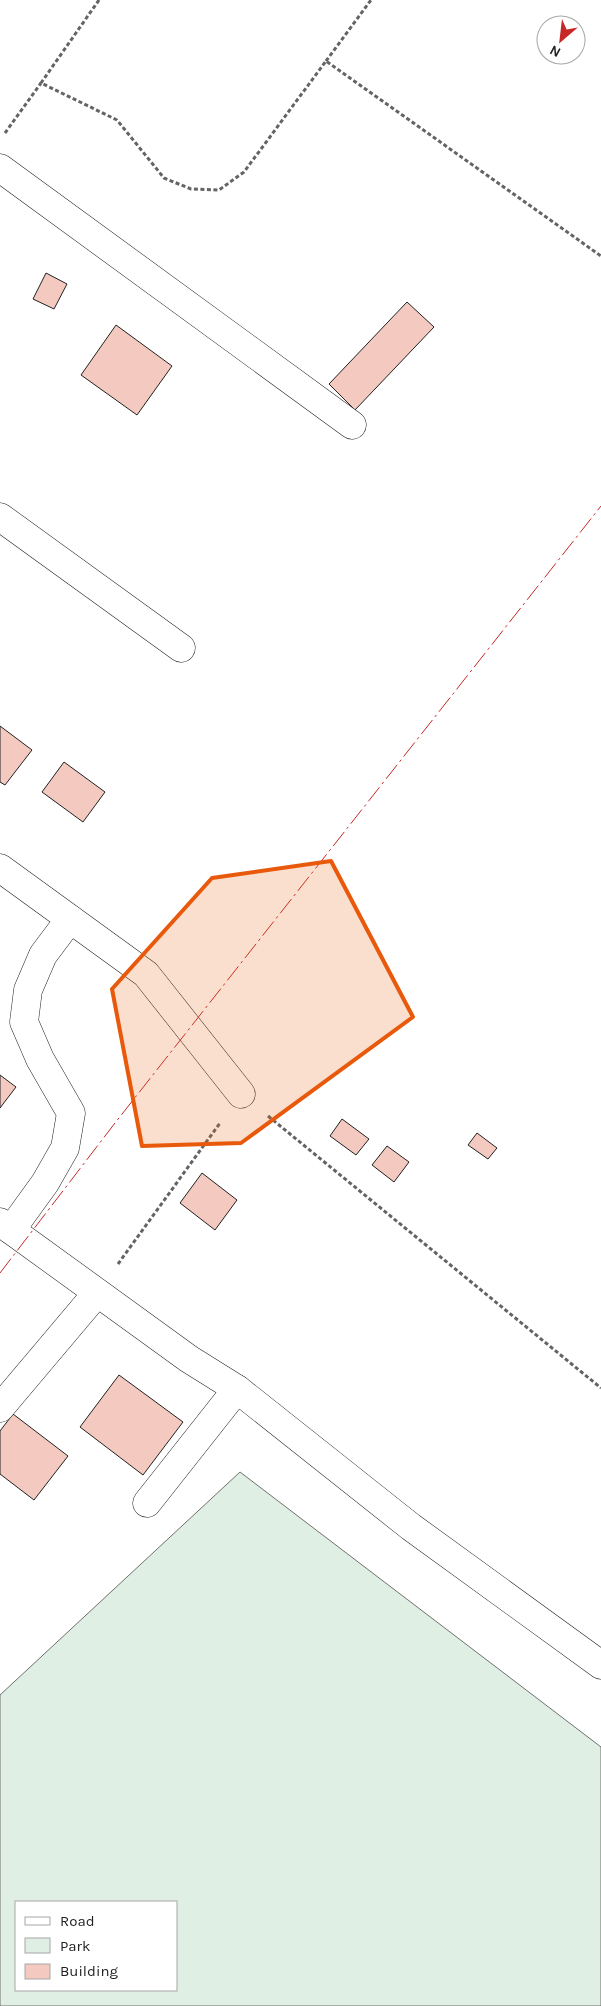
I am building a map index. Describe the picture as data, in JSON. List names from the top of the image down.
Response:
{
  "legend": ["Road", "Park", "Building"],
  "north": "bottom left"
}
